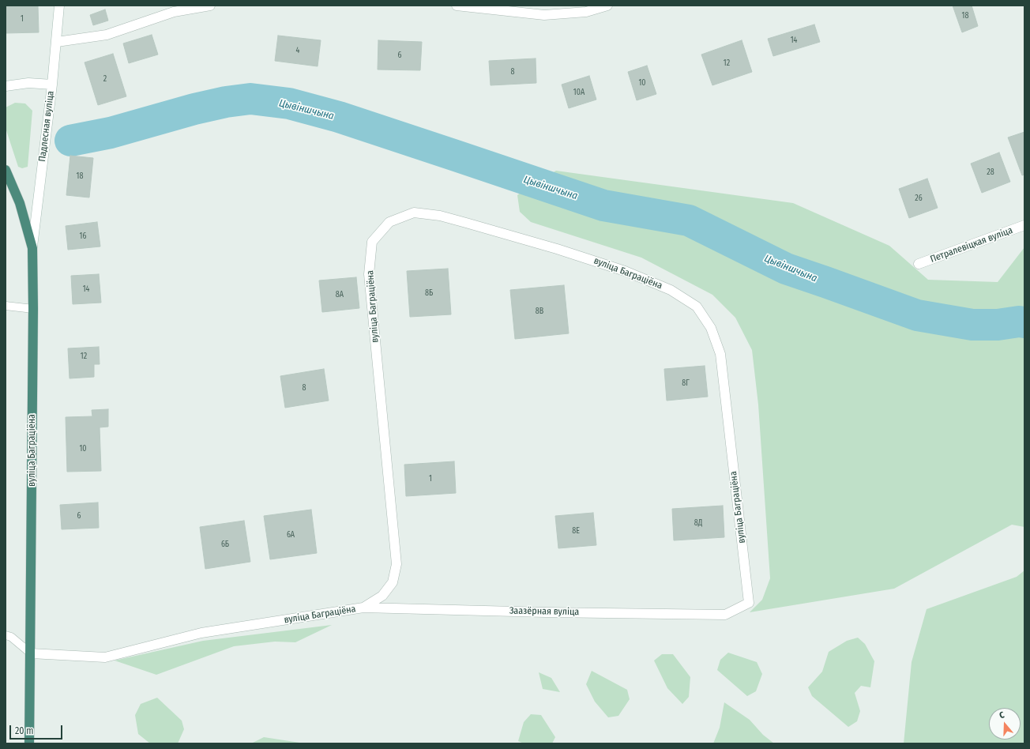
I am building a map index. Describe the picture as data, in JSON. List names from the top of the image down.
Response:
{
  "streets": {
    "highway": ["вуліца Баграціёна"],
    "street": ["Падлесная вуліца", "Петралевіцкая вуліца", "Заазёрная вуліца"]
  },
  "crossings": [
    ["Падлесная вуліца", "вуліца Баграціёна"],
    ["вуліца Баграціёна", "Заазёрная вуліца"]
  ],
  "water": ["Цывіншчына"],
  "house_numbers": [
    "18",
    "1",
    "14",
    "4",
    "6",
    "12",
    "8",
    "2",
    "10",
    "10А",
    "28",
    "18",
    "26",
    "16",
    "14",
    "8Б",
    "8А",
    "8В",
    "12",
    "8Г",
    "8",
    "10",
    "1",
    "6",
    "8Д",
    "8Е",
    "6А",
    "6Б"
  ],
  "scale_bar": "20 m",
  "north": "top"
}
